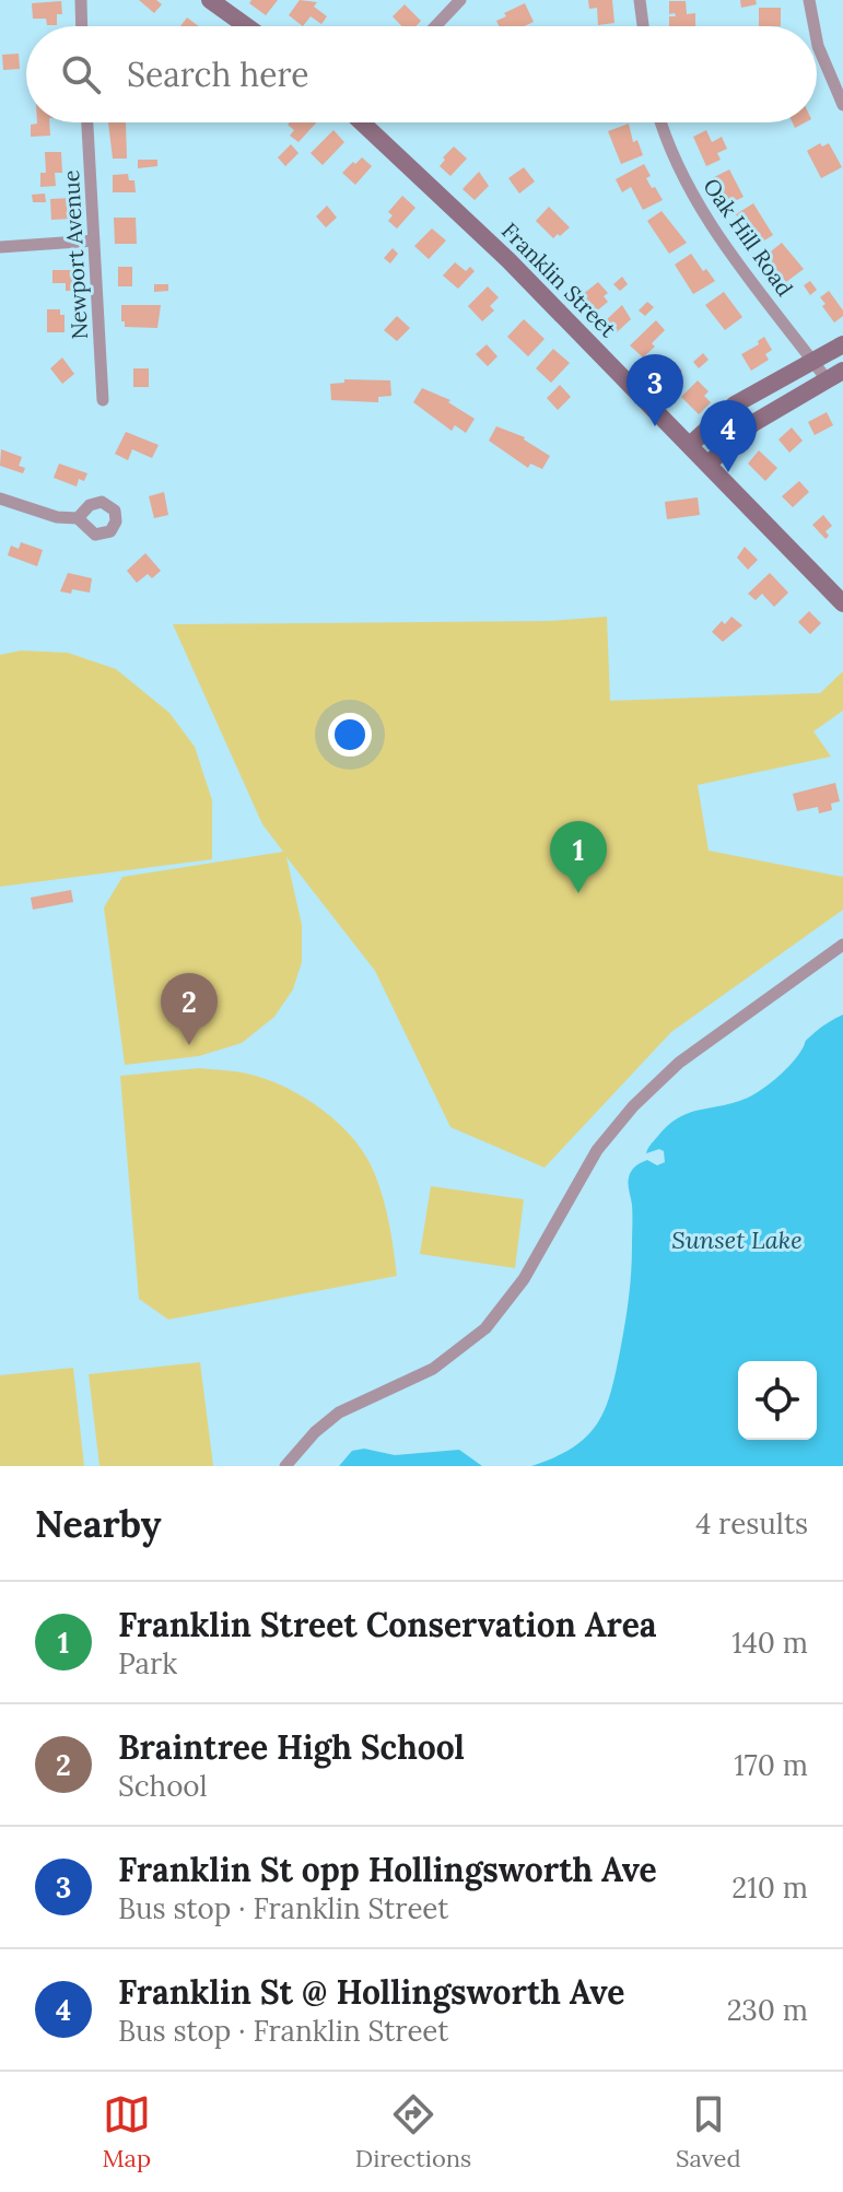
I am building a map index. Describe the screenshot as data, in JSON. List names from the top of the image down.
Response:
{
  "streets": {
    "main road": ["Franklin Street"],
    "street": ["Oak Hill Road", "Newport Avenue"]
  },
  "water": ["Sunset Lake"],
  "page": {
    "search": "Search here",
    "pins": [
      "3",
      "4",
      "1",
      "2"
    ],
    "heading": ["Nearby", "4 results"],
    "list": [
      {
        "mark": "1",
        "name": "Franklin Street Conservation Area",
        "note": "Park",
        "value": "140 m"
      },
      {
        "mark": "2",
        "name": "Braintree High School",
        "note": "School",
        "value": "170 m"
      },
      {
        "mark": "3",
        "name": "Franklin St opp Hollingsworth Ave",
        "note": "Bus stop · Franklin Street",
        "value": "210 m"
      },
      {
        "mark": "4",
        "name": "Franklin St @ Hollingsworth Ave",
        "note": "Bus stop · Franklin Street",
        "value": "230 m"
      }
    ],
    "nav": ["Map", "Directions", "Saved"]
  }
}
